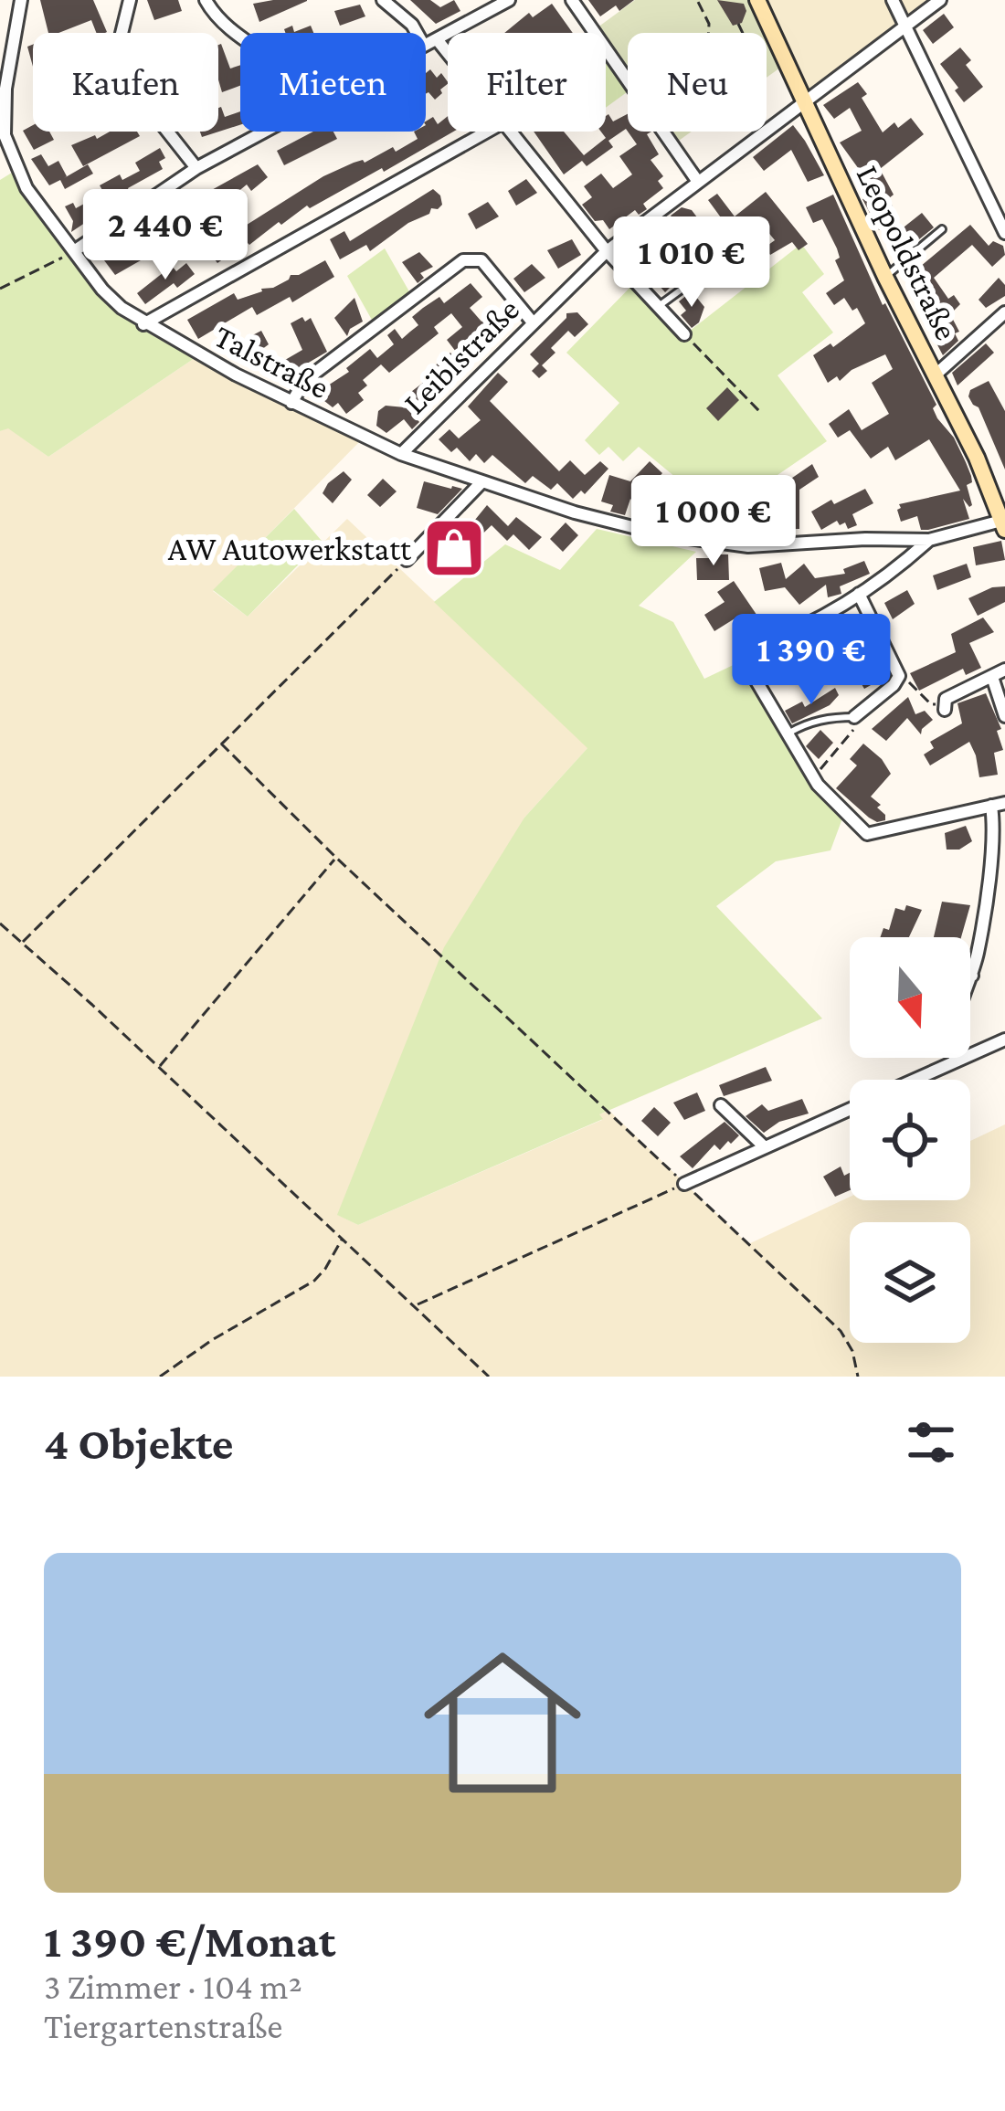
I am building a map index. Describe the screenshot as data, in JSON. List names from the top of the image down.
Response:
{
  "streets": {
    "street": ["Leopoldstraße", "Leiblstraße", "Talstraße"]
  },
  "crossings": [
    ["Leopoldstraße", "Leiblstraße"],
    ["Leopoldstraße", "Talstraße"],
    ["Leiblstraße", "Talstraße"]
  ],
  "places": {
    "shop": ["AW Autowerkstatt"]
  },
  "north": "bottom",
  "page": {
    "chip": [
      "Kaufen",
      "Mieten",
      "Filter",
      "Neu"
    ],
    "price": [
      "2 440 €",
      "1 010 €",
      "1 000 €",
      "1 390 €"
    ],
    "heading": "4 Objekte",
    "list": [
      {
        "name": "1 390 €/Monat",
        "note": "3 Zimmer · 104 m² · Tiergartenstraße"
      }
    ]
  }
}
